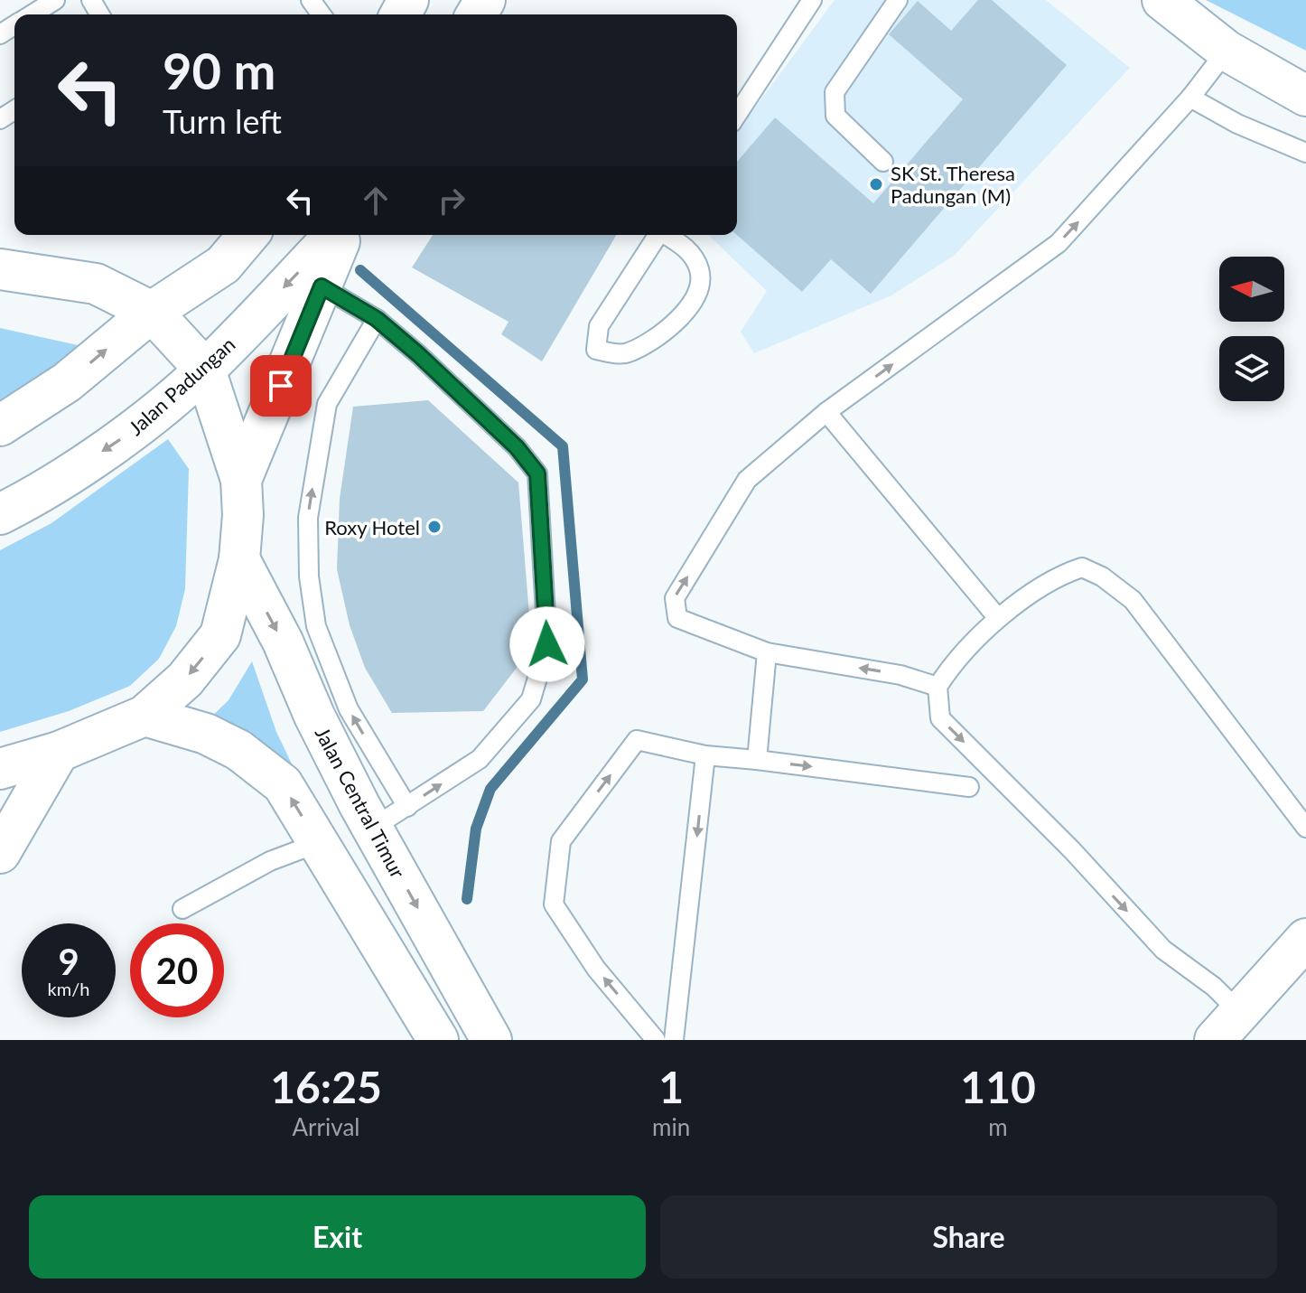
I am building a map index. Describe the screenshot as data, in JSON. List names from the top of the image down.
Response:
{
  "streets": {
    "main road": ["Jalan Padungan", "Jalan Central Timur"]
  },
  "places": ["SK St. Theresa Padungan (M)", "Roxy Hotel"],
  "north": "left",
  "page": {
    "turn": ["90 m", "Turn left"],
    "speed": "9 km/h",
    "limit": "20",
    "eta": [
      "16:25",
      "Arrival",
      "1",
      "min",
      "110",
      "m"
    ],
    "buttons": ["Exit", "Share"]
  }
}
